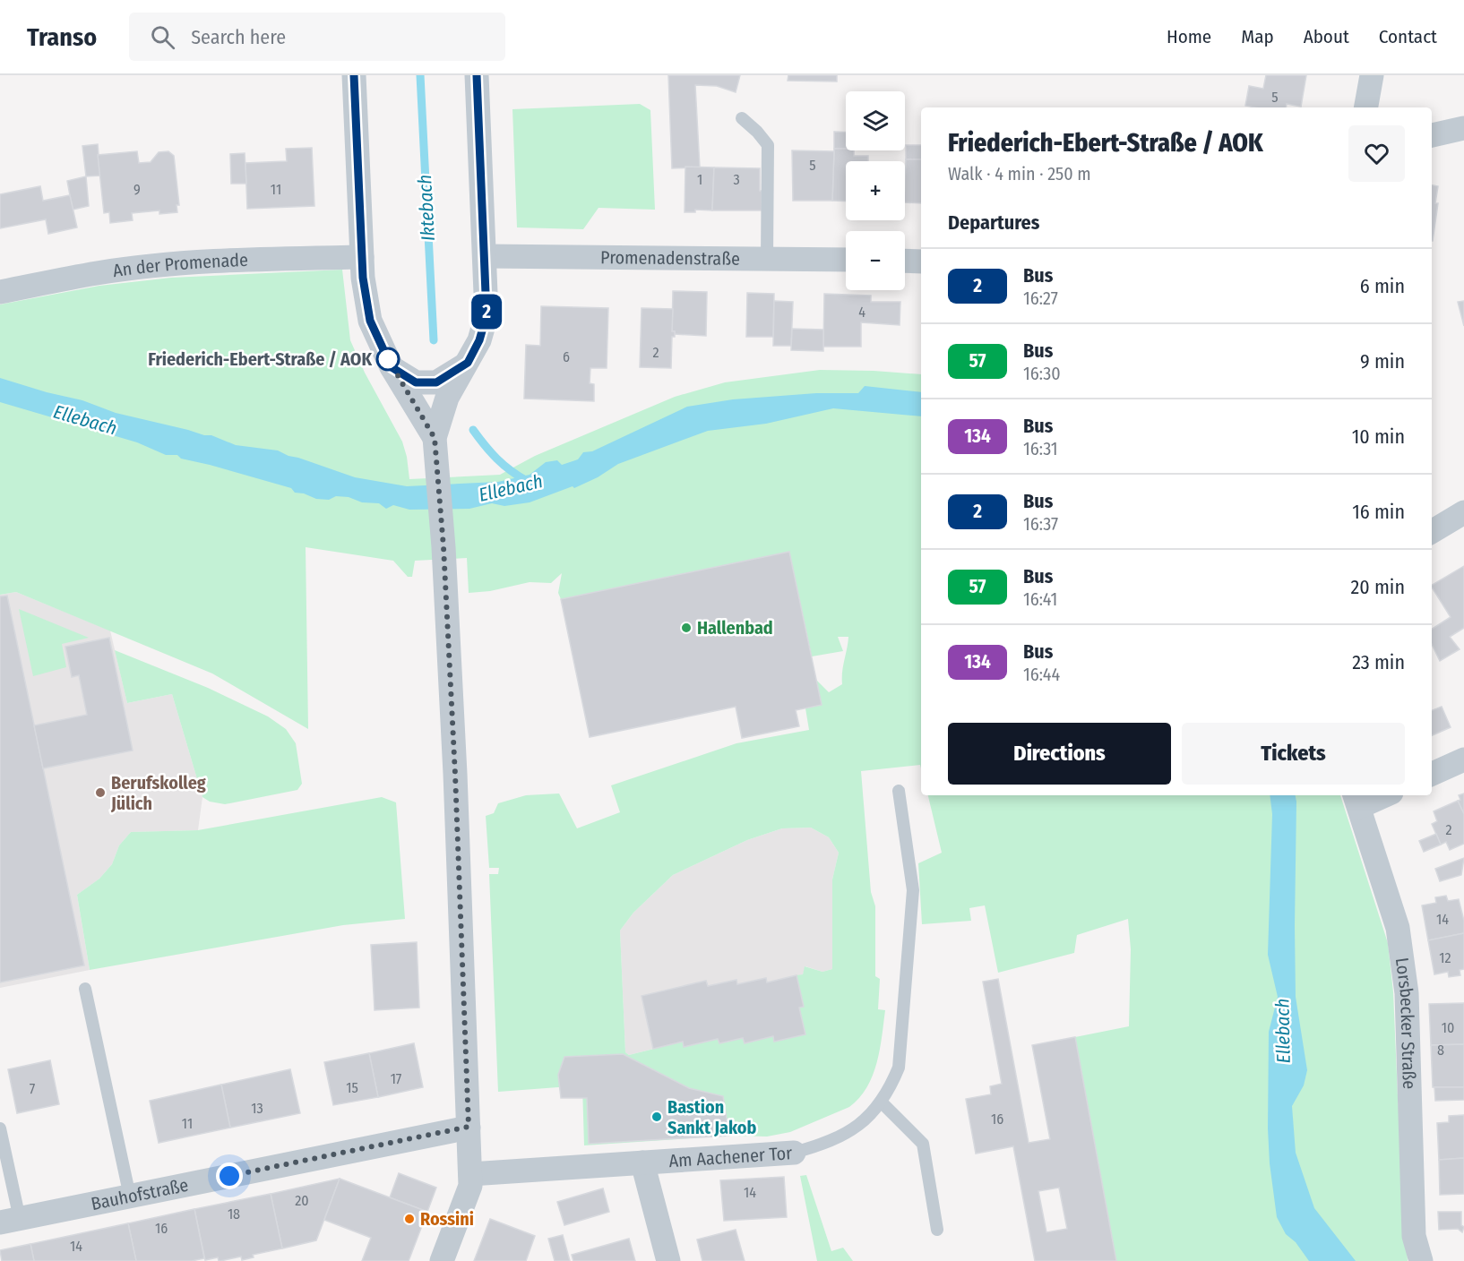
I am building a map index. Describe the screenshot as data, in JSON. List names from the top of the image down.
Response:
{
  "streets": {
    "street": [
      "Promenadenstraße",
      "An der Promenade",
      "Lorsbecker Straße",
      "Am Aachener Tor",
      "Bauhofstraße"
    ]
  },
  "water": ["Iktebach", "Ellebach"],
  "places": [
    "Friederich-Ebert-Straße / AOK",
    "Hallenbad",
    "Berufskolleg Jülich",
    "Bastion Sankt Jakob",
    "Rossini"
  ],
  "lines": ["bus line 2"],
  "house_numbers": [
    "5",
    "5",
    "1",
    "3",
    "9",
    "11",
    "4",
    "2",
    "6",
    "2",
    "14",
    "12",
    "10",
    "8",
    "17",
    "15",
    "7",
    "13",
    "16",
    "11",
    "14",
    "20",
    "18",
    "16",
    "14"
  ],
  "page": {
    "header": "Transo",
    "search": "Search here",
    "nav": [
      "Home",
      "Map",
      "About",
      "Contact"
    ],
    "on_map": "2",
    "map_buttons": ["+", "−"],
    "heading": [
      ["Friederich-Ebert-Straße / AOK", "Walk · 4 min · 250 m"],
      "Departures"
    ],
    "list": [
      {
        "mark": "2",
        "name": "Bus",
        "note": "16:27",
        "value": "6 min"
      },
      {
        "mark": "57",
        "name": "Bus",
        "note": "16:30",
        "value": "9 min"
      },
      {
        "mark": "134",
        "name": "Bus",
        "note": "16:31",
        "value": "10 min"
      },
      {
        "mark": "2",
        "name": "Bus",
        "note": "16:37",
        "value": "16 min"
      },
      {
        "mark": "57",
        "name": "Bus",
        "note": "16:41",
        "value": "20 min"
      },
      {
        "mark": "134",
        "name": "Bus",
        "note": "16:44",
        "value": "23 min"
      }
    ],
    "buttons": ["Directions", "Tickets"]
  }
}
